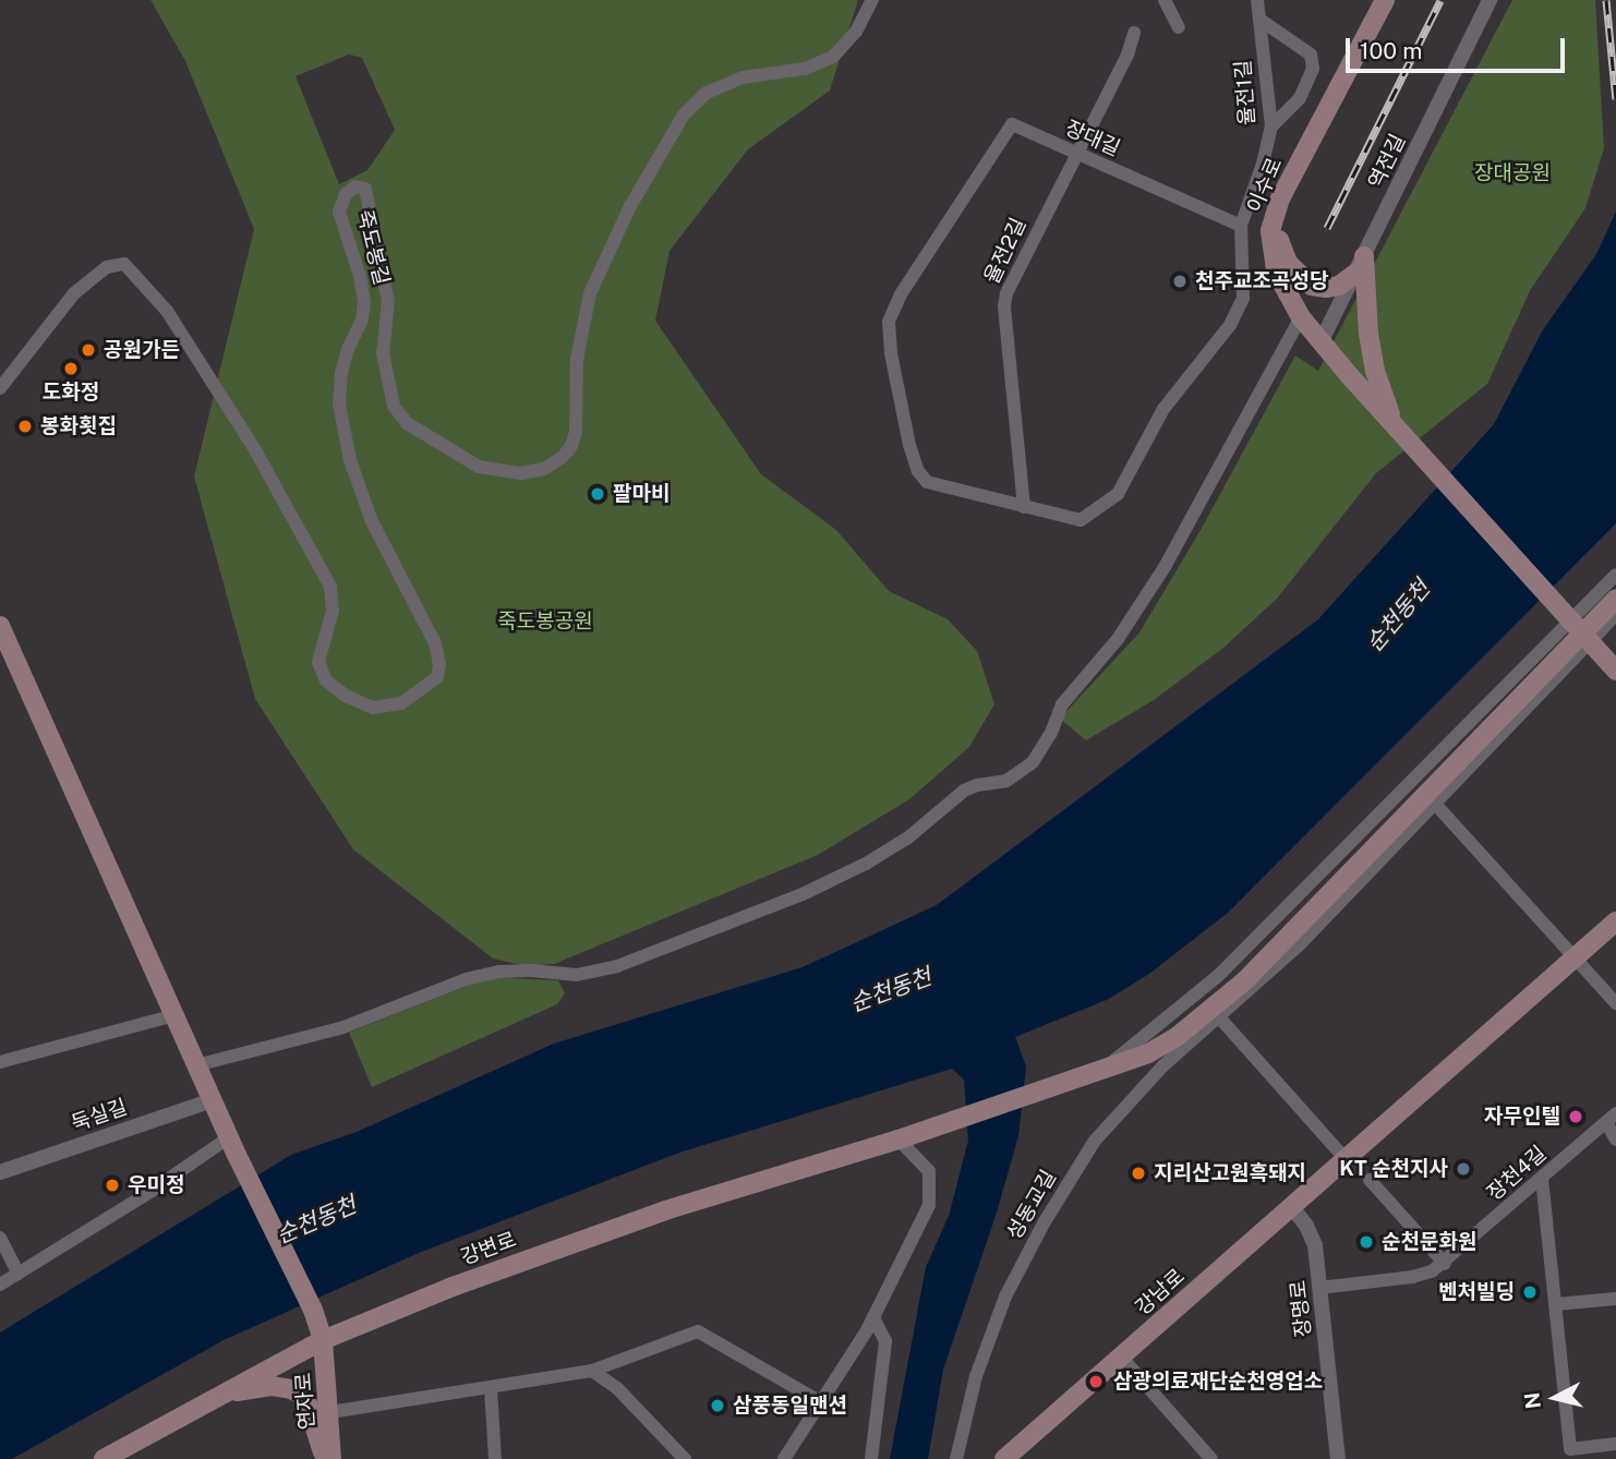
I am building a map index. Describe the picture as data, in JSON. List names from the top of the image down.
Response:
{
  "streets": {
    "main road": [
      "이수로",
      "강변로",
      "강남로",
      "연자로"
    ],
    "street": [
      "율전1길",
      "장대길",
      "역전길",
      "죽도봉길",
      "율전2길",
      "둑실길",
      "장천4길",
      "성동교길",
      "장명로"
    ]
  },
  "crossings": [
    ["율전1길", "장대길"],
    ["장대길", "율전2길"],
    ["역전길", "이수로"],
    ["둑실길", "연자로"],
    ["장천4길", "장명로"],
    ["강변로", "연자로"],
    ["강남로", "장명로"]
  ],
  "water": ["순천동천"],
  "parks": ["장대공원", "죽도봉공원"],
  "places": [
    "천주교조곡성당",
    "공원가든",
    "도화정",
    "봉화횟집",
    "팔마비",
    "자무인텔",
    "KT 순천지사",
    "지리산고원흑돼지",
    "우미정",
    "순천문화원",
    "벤처빌딩",
    "삼광의료재단순천영업소",
    "삼풍동일맨션"
  ],
  "scale_bar": "100 m",
  "north": "left"
}
